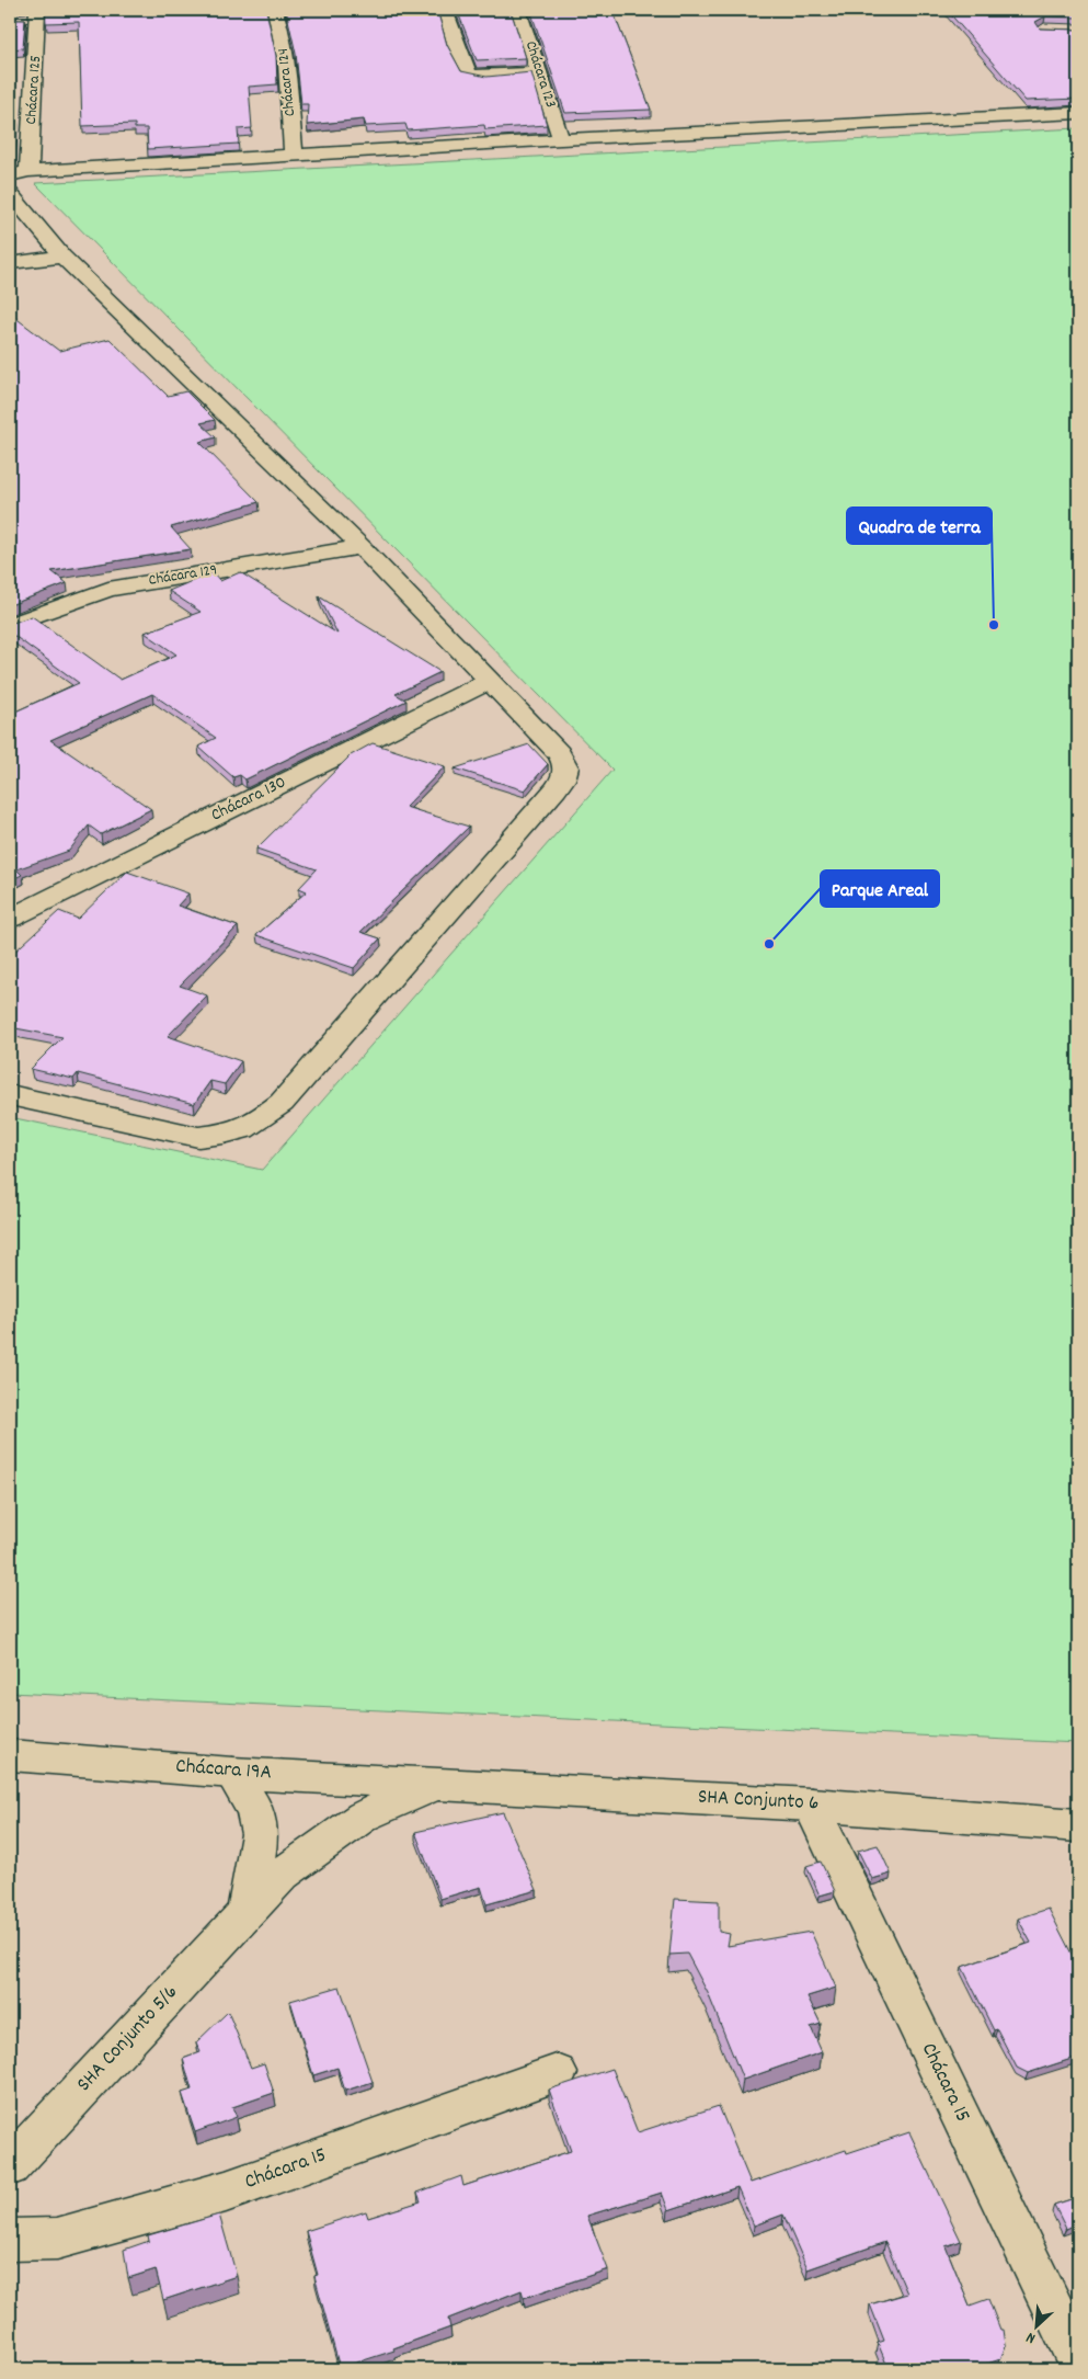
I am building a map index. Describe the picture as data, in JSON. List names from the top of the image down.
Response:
{
  "streets": {
    "street": [
      "Chácara 123",
      "Chácara 124",
      "Chácara 125",
      "Chácara 129",
      "Chácara 130",
      "Chácara 19A",
      "SHA Conjunto 6",
      "SHA Conjunto 5/6",
      "Chácara 15"
    ]
  },
  "crossings": [
    ["Chácara 19A", "SHA Conjunto 6"],
    ["Chácara 19A", "SHA Conjunto 5/6"],
    ["SHA Conjunto 6", "SHA Conjunto 5/6"],
    ["SHA Conjunto 6", "Chácara 15"]
  ],
  "places": ["Quadra de terra", "Parque Areal"],
  "north": "bottom left"
}
